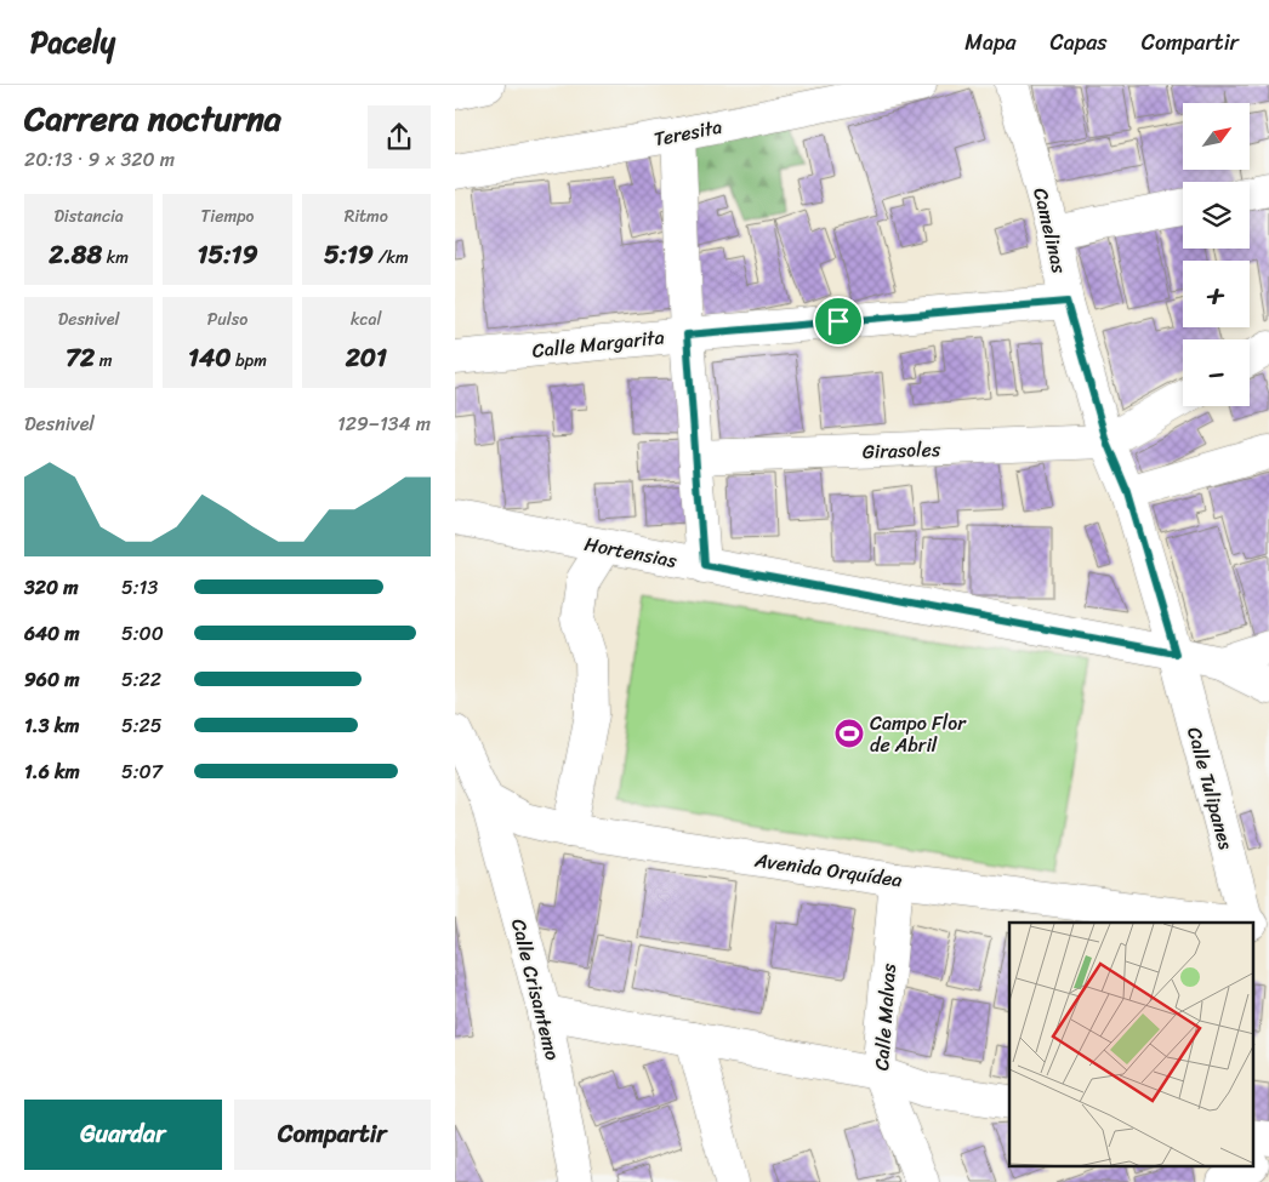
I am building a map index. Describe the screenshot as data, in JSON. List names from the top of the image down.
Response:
{
  "streets": {
    "street": [
      "Teresita",
      "Camelinas",
      "Calle Margarita",
      "Girasoles",
      "Hortensias",
      "Calle Tulipanes",
      "Avenida Orquídea",
      "Calle Crisantemo",
      "Calle Malvas"
    ]
  },
  "crossings": [
    ["Camelinas", "Calle Margarita"],
    ["Camelinas", "Girasoles"],
    ["Camelinas", "Hortensias"],
    ["Camelinas", "Calle Tulipanes"],
    ["Hortensias", "Calle Tulipanes"],
    ["Avenida Orquídea", "Calle Crisantemo"],
    ["Avenida Orquídea", "Calle Malvas"]
  ],
  "places": {
    "sports": ["Campo Flor de Abril"]
  },
  "north": "top right",
  "page": {
    "header": "Pacely",
    "nav": ["Mapa", "Capas", "Compartir"],
    "heading": ["Carrera nocturna", "20:13 · 9 × 320 m"],
    "map_buttons": ["+", "−"],
    "stats": [
      ["Distancia", "2.88 km"],
      ["Tiempo", "15:19"],
      ["Ritmo", "5:19 /km"],
      ["Desnivel", "72 m"],
      ["Pulso", "140 bpm"],
      ["kcal", "201"]
    ],
    "chart": ["Desnivel", "129–134 m"],
    "list": [
      {
        "name": "320 m",
        "note": "5:13"
      },
      {
        "name": "640 m",
        "note": "5:00"
      },
      {
        "name": "960 m",
        "note": "5:22"
      },
      {
        "name": "1.3 km",
        "note": "5:25"
      },
      {
        "name": "1.6 km",
        "note": "5:07"
      }
    ],
    "buttons": ["Guardar", "Compartir"]
  }
}
